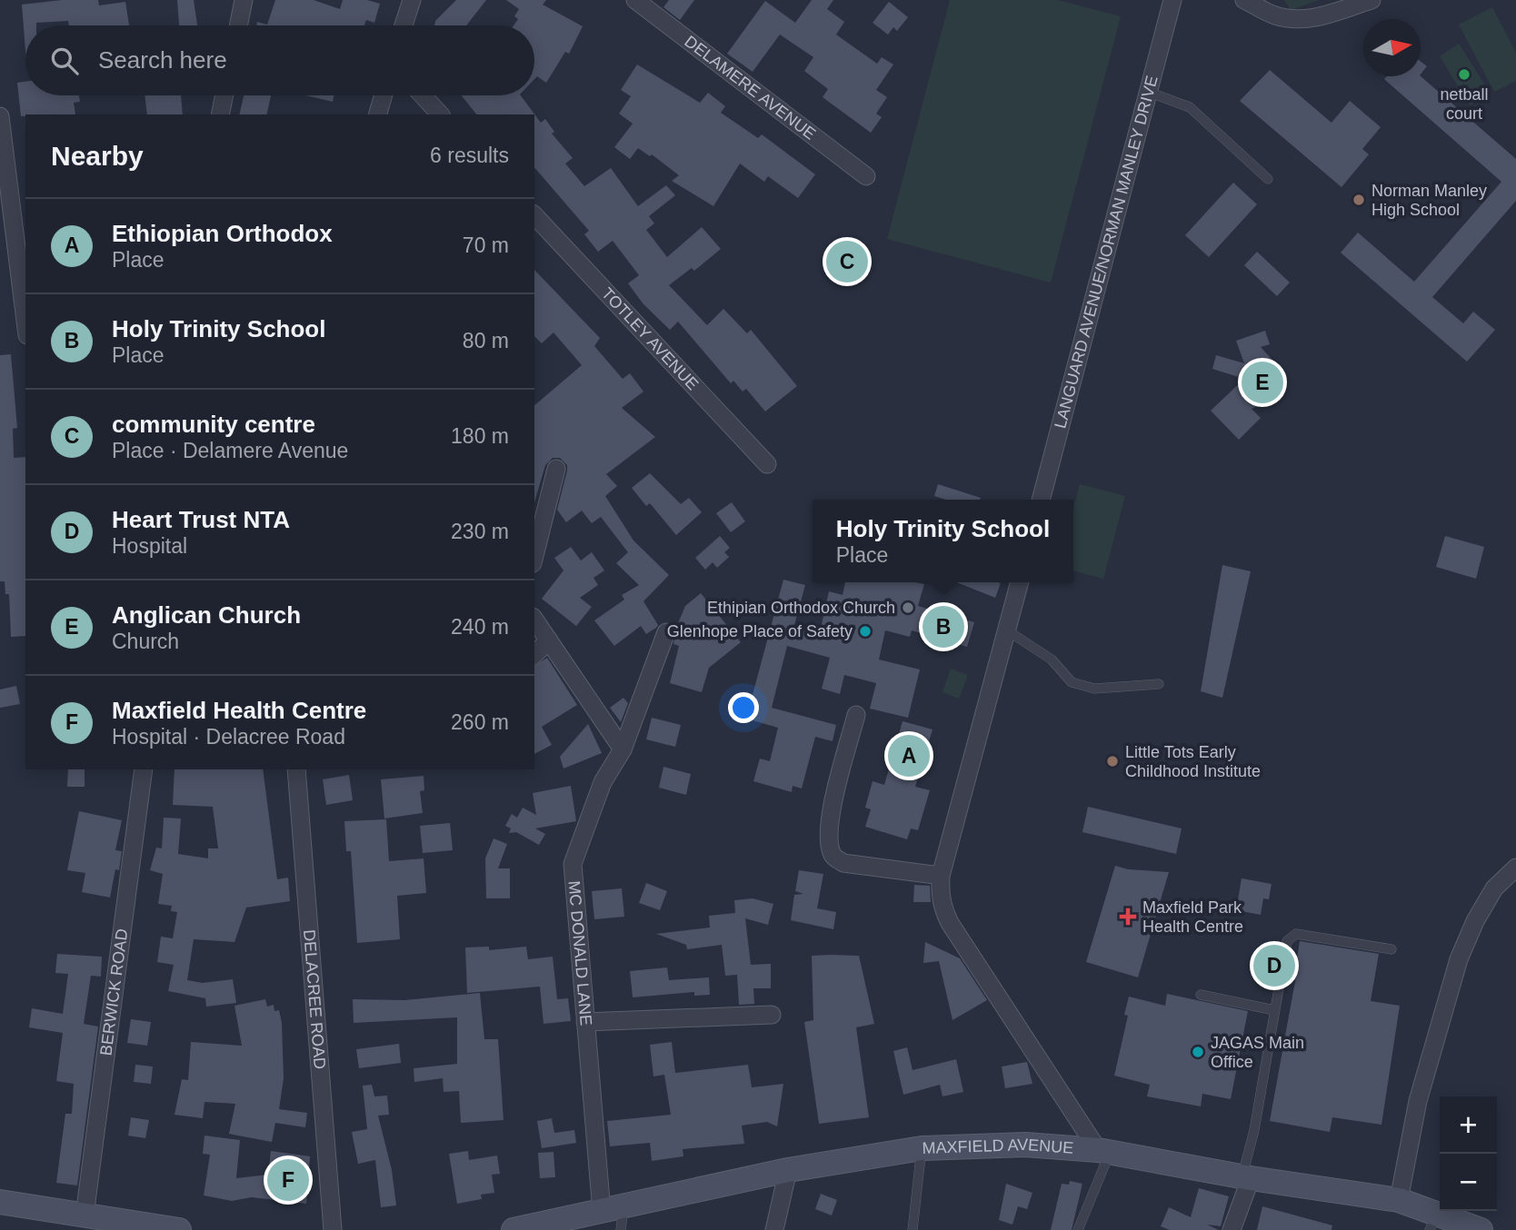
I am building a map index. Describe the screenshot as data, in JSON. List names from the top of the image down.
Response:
{
  "streets": {
    "main road": ["MAXFIELD AVENUE"],
    "street": [
      "DELAMERE AVENUE",
      "LANGUARD AVENUE/NORMAN MANLEY DRIVE",
      "TOTLEY AVENUE",
      "MC DONALD LANE",
      "BERWICK ROAD",
      "DELACREE ROAD"
    ]
  },
  "crossings": [
    ["MC DONALD LANE", "MAXFIELD AVENUE"]
  ],
  "places": {
    "other": [
      "netball court",
      "Norman Manley High School",
      "Ethipian Orthodox Church",
      "Glenhope Place of Safety",
      "Little Tots Early Childhood Institute",
      "JAGAS Main Office"
    ],
    "health": ["Maxfield Park Health Centre"]
  },
  "north": "right",
  "page": {
    "search": "Search here",
    "heading": ["Nearby", "6 results"],
    "list": [
      {
        "mark": "A",
        "name": "Ethiopian Orthodox",
        "note": "Place",
        "value": "70 m"
      },
      {
        "mark": "B",
        "name": "Holy Trinity School",
        "note": "Place",
        "value": "80 m"
      },
      {
        "mark": "C",
        "name": "community centre",
        "note": "Place · Delamere Avenue",
        "value": "180 m"
      },
      {
        "mark": "D",
        "name": "Heart Trust NTA",
        "note": "Hospital",
        "value": "230 m"
      },
      {
        "mark": "E",
        "name": "Anglican Church",
        "note": "Church",
        "value": "240 m"
      },
      {
        "mark": "F",
        "name": "Maxfield Health Centre",
        "note": "Hospital · Delacree Road",
        "value": "260 m"
      }
    ],
    "pins": [
      "C",
      "E",
      "B",
      "A",
      "D",
      "F"
    ],
    "popup": ["Holy Trinity School", "Place"],
    "map_buttons": ["+", "−"]
  }
}
